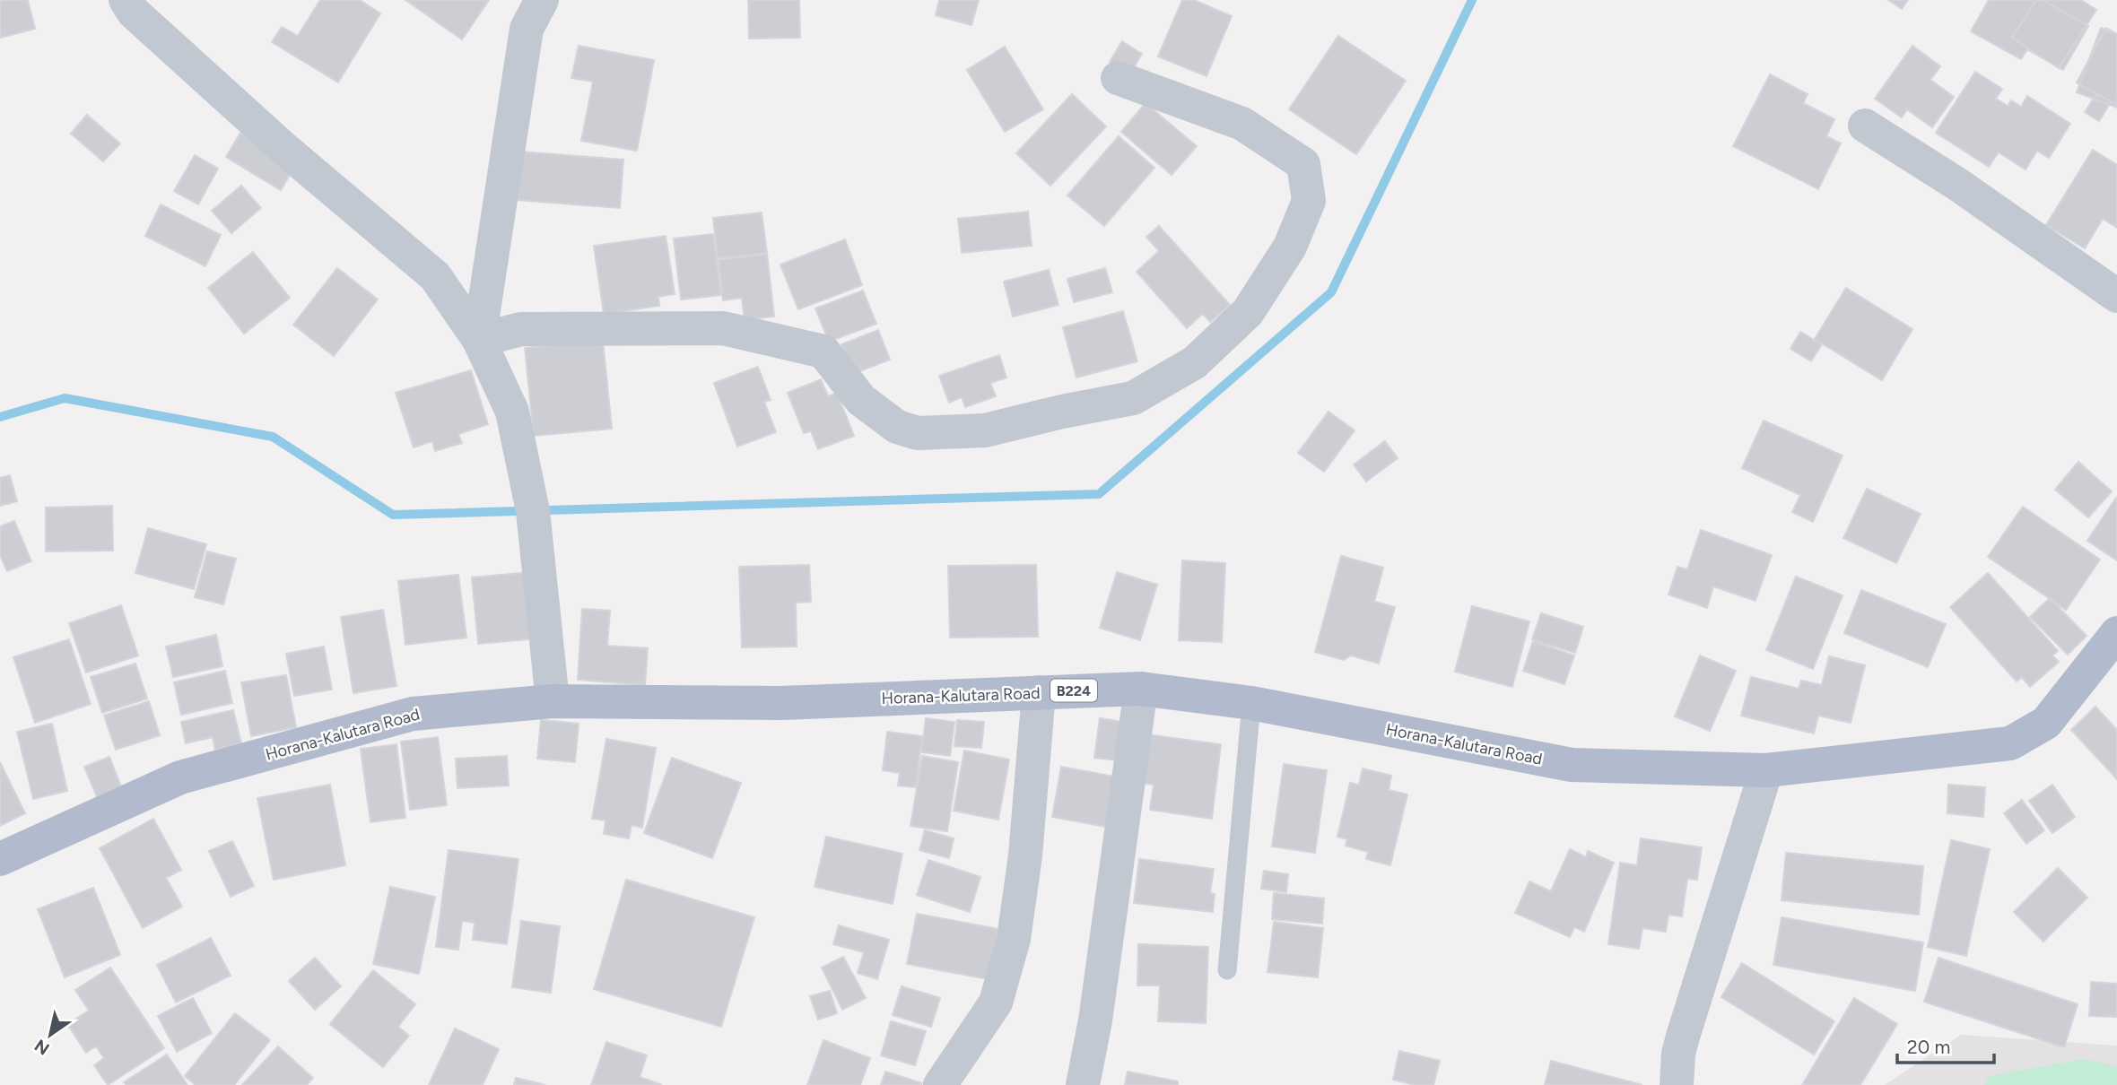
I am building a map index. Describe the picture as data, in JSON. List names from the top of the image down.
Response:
{
  "streets": {
    "main road": ["B224", "Horana-Kalutara Road"]
  },
  "scale_bar": "20 m",
  "north": "bottom left"
}
